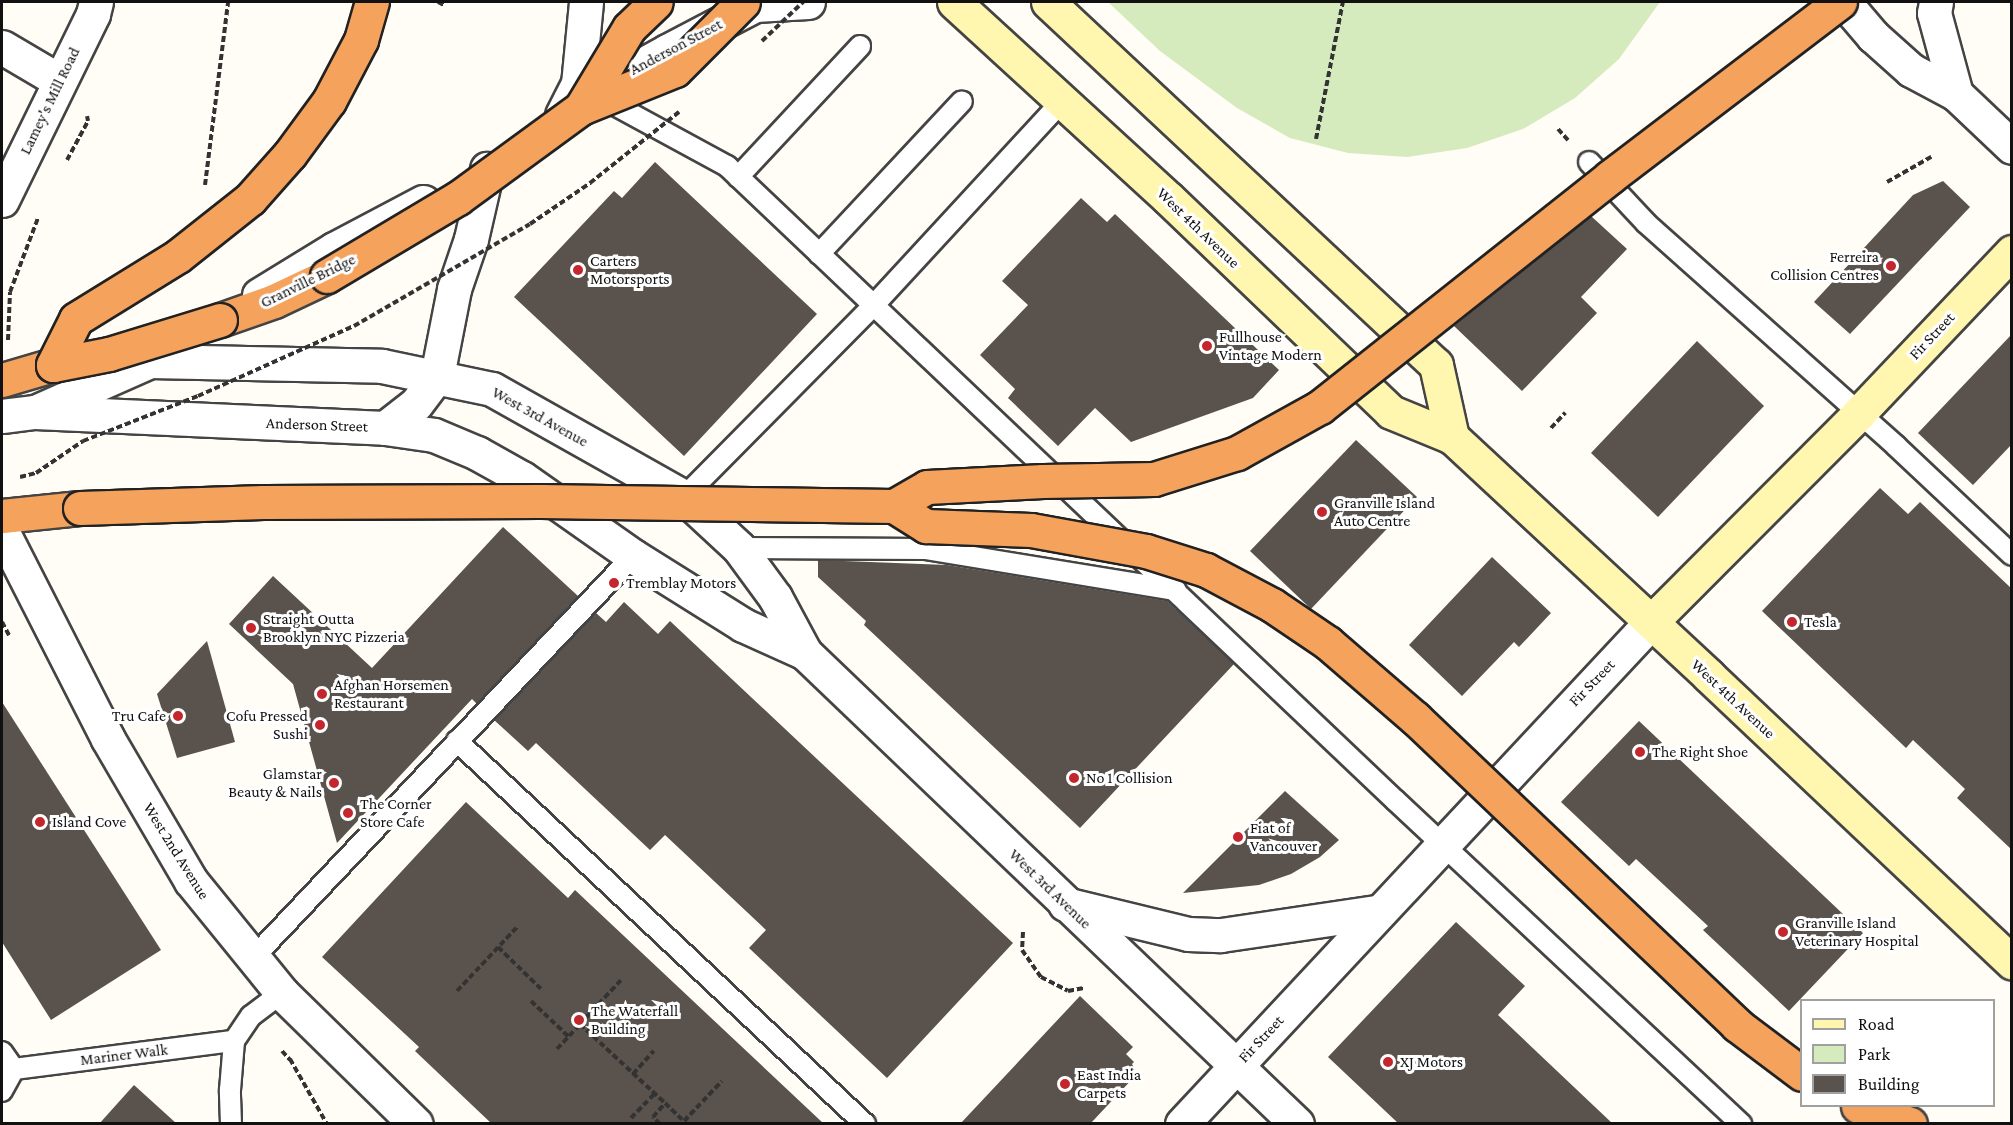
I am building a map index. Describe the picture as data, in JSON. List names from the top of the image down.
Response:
{
  "streets": {
    "highway": ["Granville Bridge"],
    "main road": ["West 4th Avenue", "Fir Street"],
    "street": [
      "Anderson Street",
      "Lamey's Mill Road",
      "West 3rd Avenue",
      "West 2nd Avenue"
    ],
    "lane": ["Mariner Walk"]
  },
  "crossings": [
    ["Anderson Street", "Granville Bridge"],
    ["Anderson Street", "West 3rd Avenue"],
    ["West 4th Avenue", "Fir Street"],
    ["Fir Street", "West 3rd Avenue"]
  ],
  "places": [
    "Ferreira Collision Centres",
    "Carters Motorsports",
    "Fullhouse Vintage Modern",
    "Granville Island Auto Centre",
    "Tremblay Motors",
    "Tesla",
    "Straight Outta Brooklyn NYC Pizzeria",
    "Afghan Horsemen Restaurant",
    "Tru Cafe",
    "Cofu Pressed Sushi",
    "The Right Shoe",
    "No 1 Collision",
    "Glamstar Beauty & Nails",
    "The Corner Store Cafe",
    "Island Cove",
    "Fiat of Vancouver",
    "Granville Island Veterinary Hospital",
    "The Waterfall Building",
    "XJ Motors",
    "East India Carpets"
  ],
  "legend": ["Road", "Park", "Building"]
}
